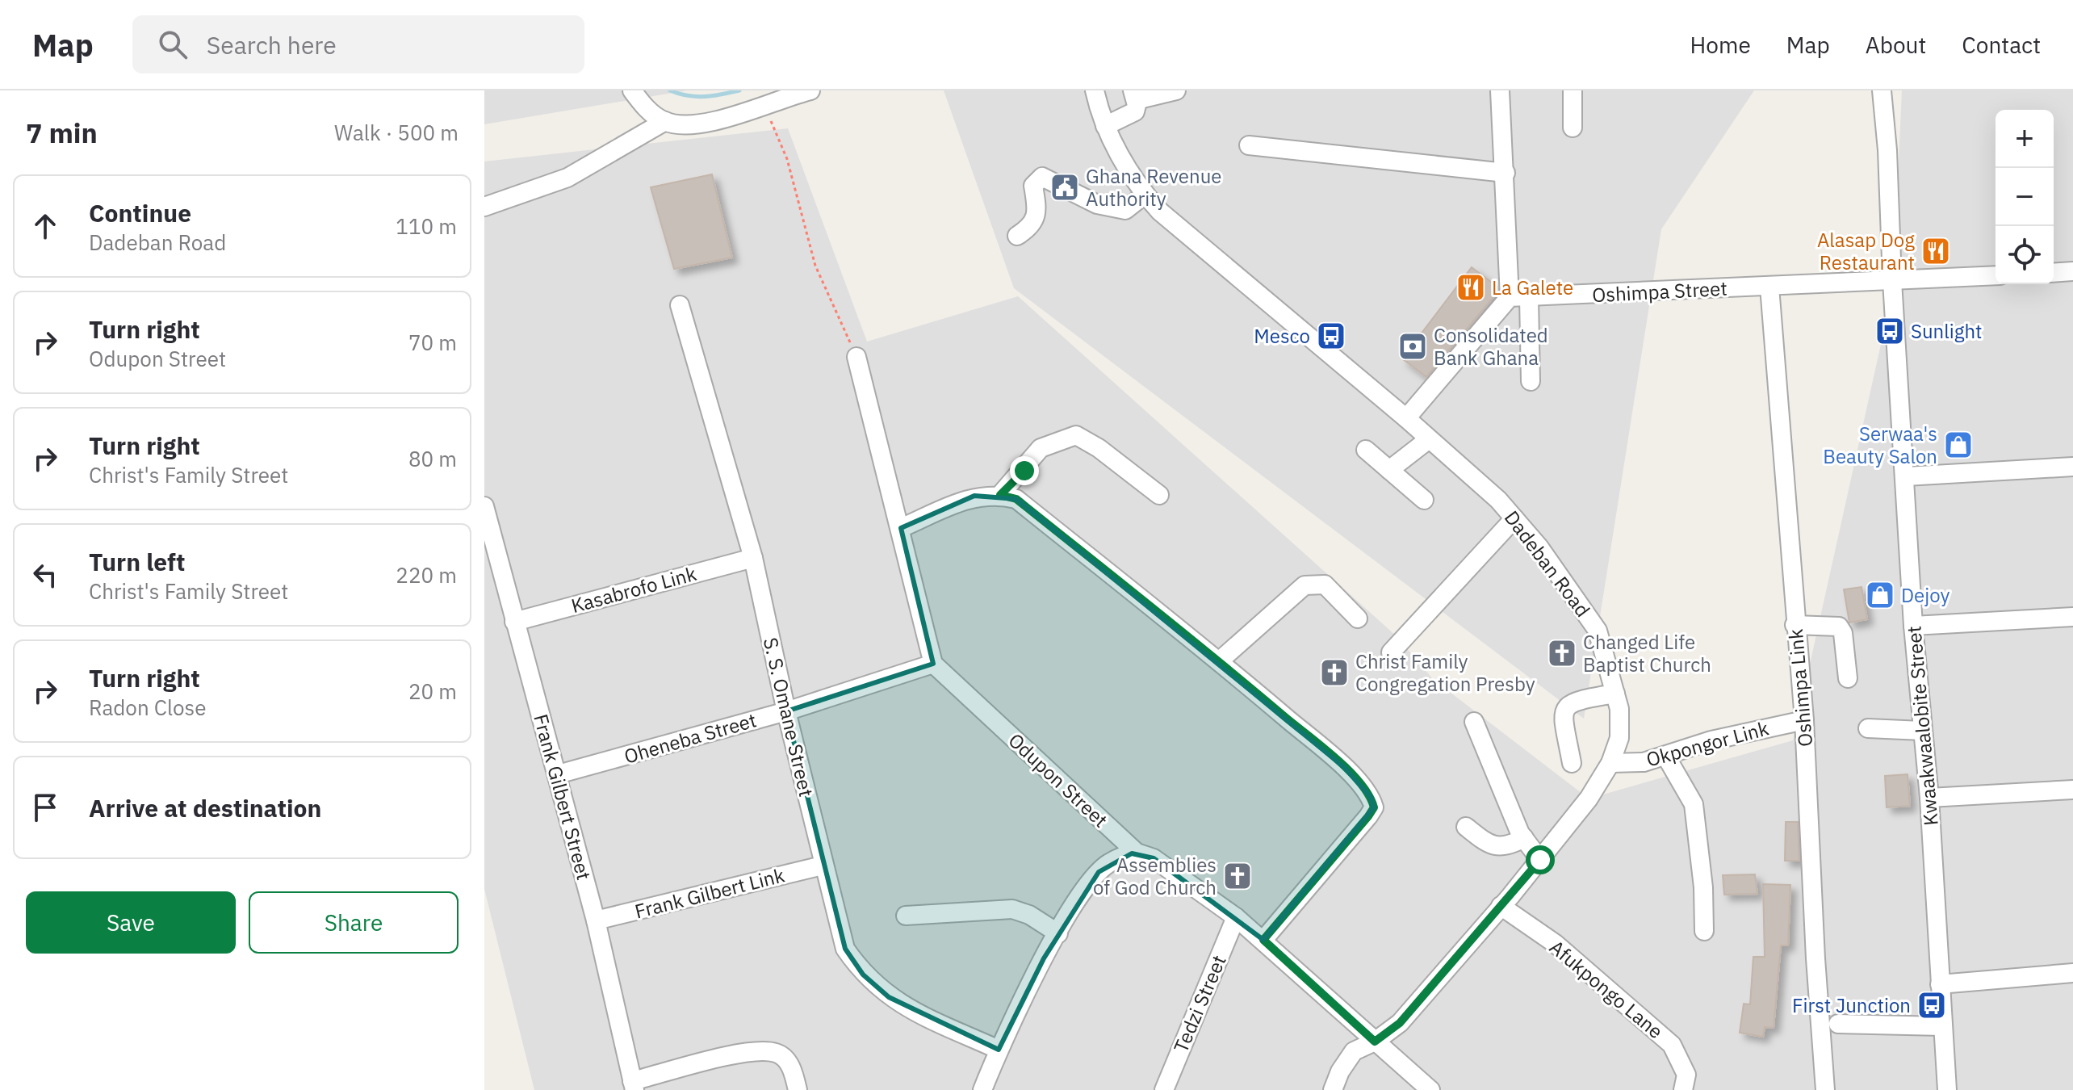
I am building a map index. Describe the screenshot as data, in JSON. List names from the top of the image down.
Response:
{
  "streets": {
    "street": [
      "Oshimpa Street",
      "Dadeban Road",
      "Kasabrofo Link",
      "Oshimpa Link",
      "S. S. Omane Street",
      "Kwaakwaalobite Street",
      "Oheneba Street",
      "Okpongor Link",
      "Odupon Street",
      "Frank Gilbert Street",
      "Frank Gilbert Link",
      "Afukpongo Lane",
      "Tedzi Street"
    ]
  },
  "crossings": [
    ["Oshimpa Street", "Oshimpa Link"],
    ["Oshimpa Street", "Kwaakwaalobite Street"],
    ["Dadeban Road", "Okpongor Link"],
    ["Dadeban Road", "Odupon Street"],
    ["Dadeban Road", "Afukpongo Lane"],
    ["Kasabrofo Link", "S. S. Omane Street"],
    ["Kasabrofo Link", "Frank Gilbert Street"],
    ["Oshimpa Link", "Okpongor Link"],
    ["S. S. Omane Street", "Oheneba Street"],
    ["S. S. Omane Street", "Frank Gilbert Link"],
    ["Oheneba Street", "Odupon Street"],
    ["Oheneba Street", "Frank Gilbert Street"],
    ["Odupon Street", "Tedzi Street"],
    ["Frank Gilbert Street", "Frank Gilbert Link"]
  ],
  "places": {
    "public building": ["Ghana Revenue Authority"],
    "restaurant": ["Alasap Dog Restaurant", "La Galete"],
    "bus stop": ["Sunlight", "Mesco", "First Junction"],
    "bank": ["Consolidated Bank Ghana"],
    "shop": ["Serwaa's Beauty Salon", "Dejoy"],
    "church": ["Changed Life Baptist Church", "Christ Family Congregation Presby", "Assemblies of God Church"]
  },
  "page": {
    "header": "Map",
    "search": "Search here",
    "nav": [
      "Home",
      "Map",
      "About",
      "Contact"
    ],
    "heading": ["7 min", "Walk · 500 m"],
    "map_buttons": ["+", "−"],
    "list": [
      ["Continue", "Dadeban Road", "110 m"],
      ["Turn right", "Odupon Street", "70 m"],
      ["Turn right", "Christ's Family Street", "80 m"],
      ["Turn left", "Christ's Family Street", "220 m"],
      ["Turn right", "Radon Close", "20 m"],
      "Arrive at destination"
    ],
    "buttons": ["Save", "Share"]
  }
}
